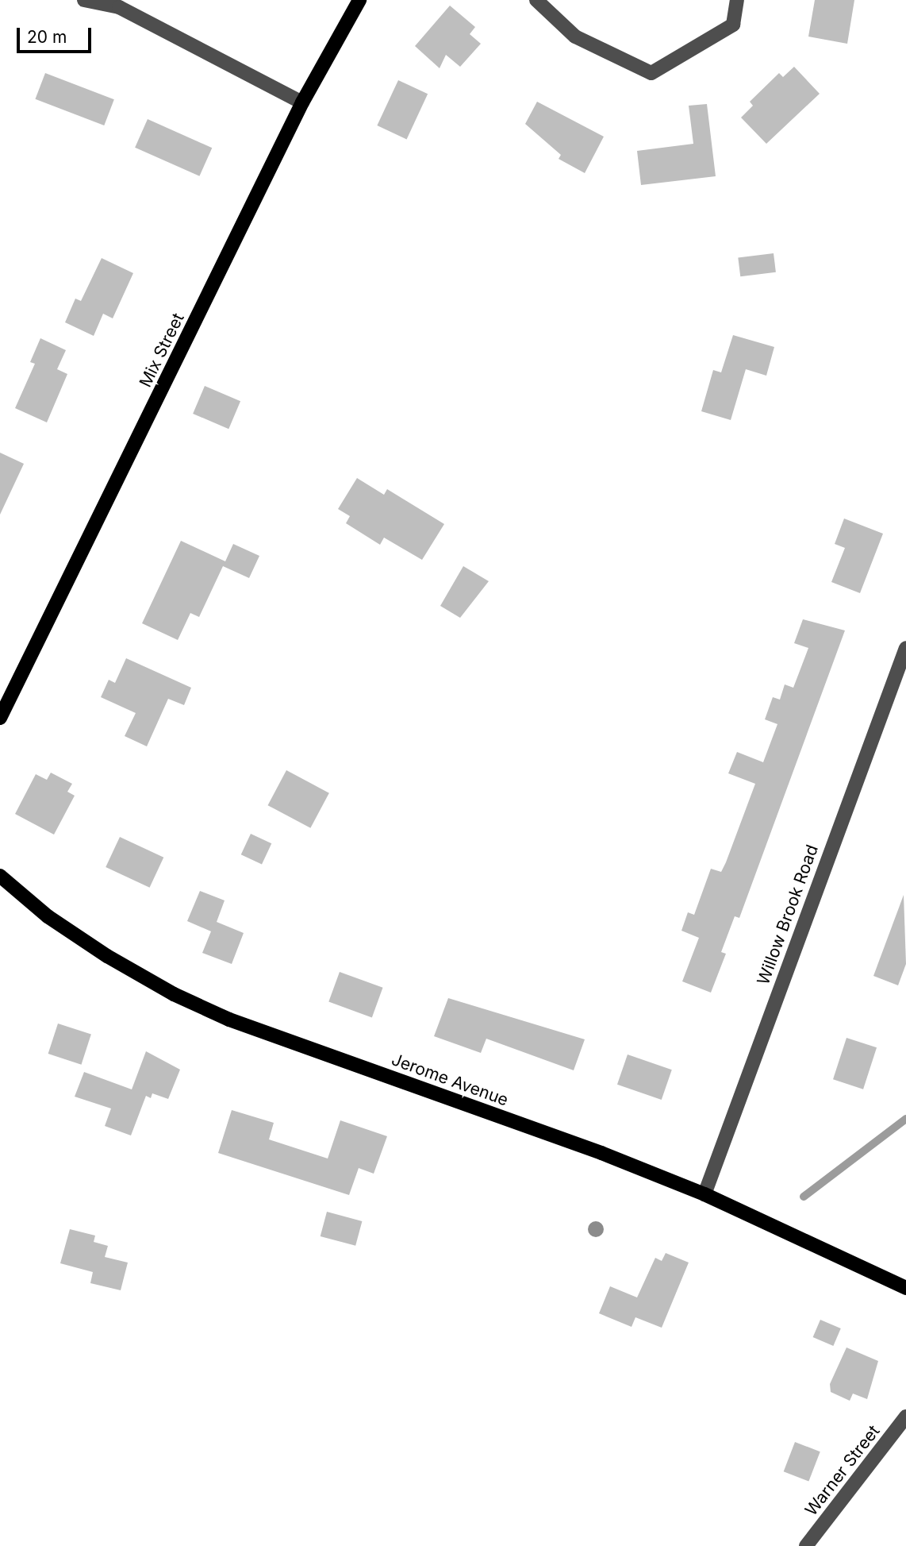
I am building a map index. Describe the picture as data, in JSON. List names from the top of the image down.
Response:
{
  "streets": {
    "main road": ["Mix Street", "Jerome Avenue"],
    "street": ["Willow Brook Road", "Warner Street"]
  },
  "crossings": [
    ["Willow Brook Road", "Jerome Avenue"]
  ],
  "scale_bar": "20 m"
}
